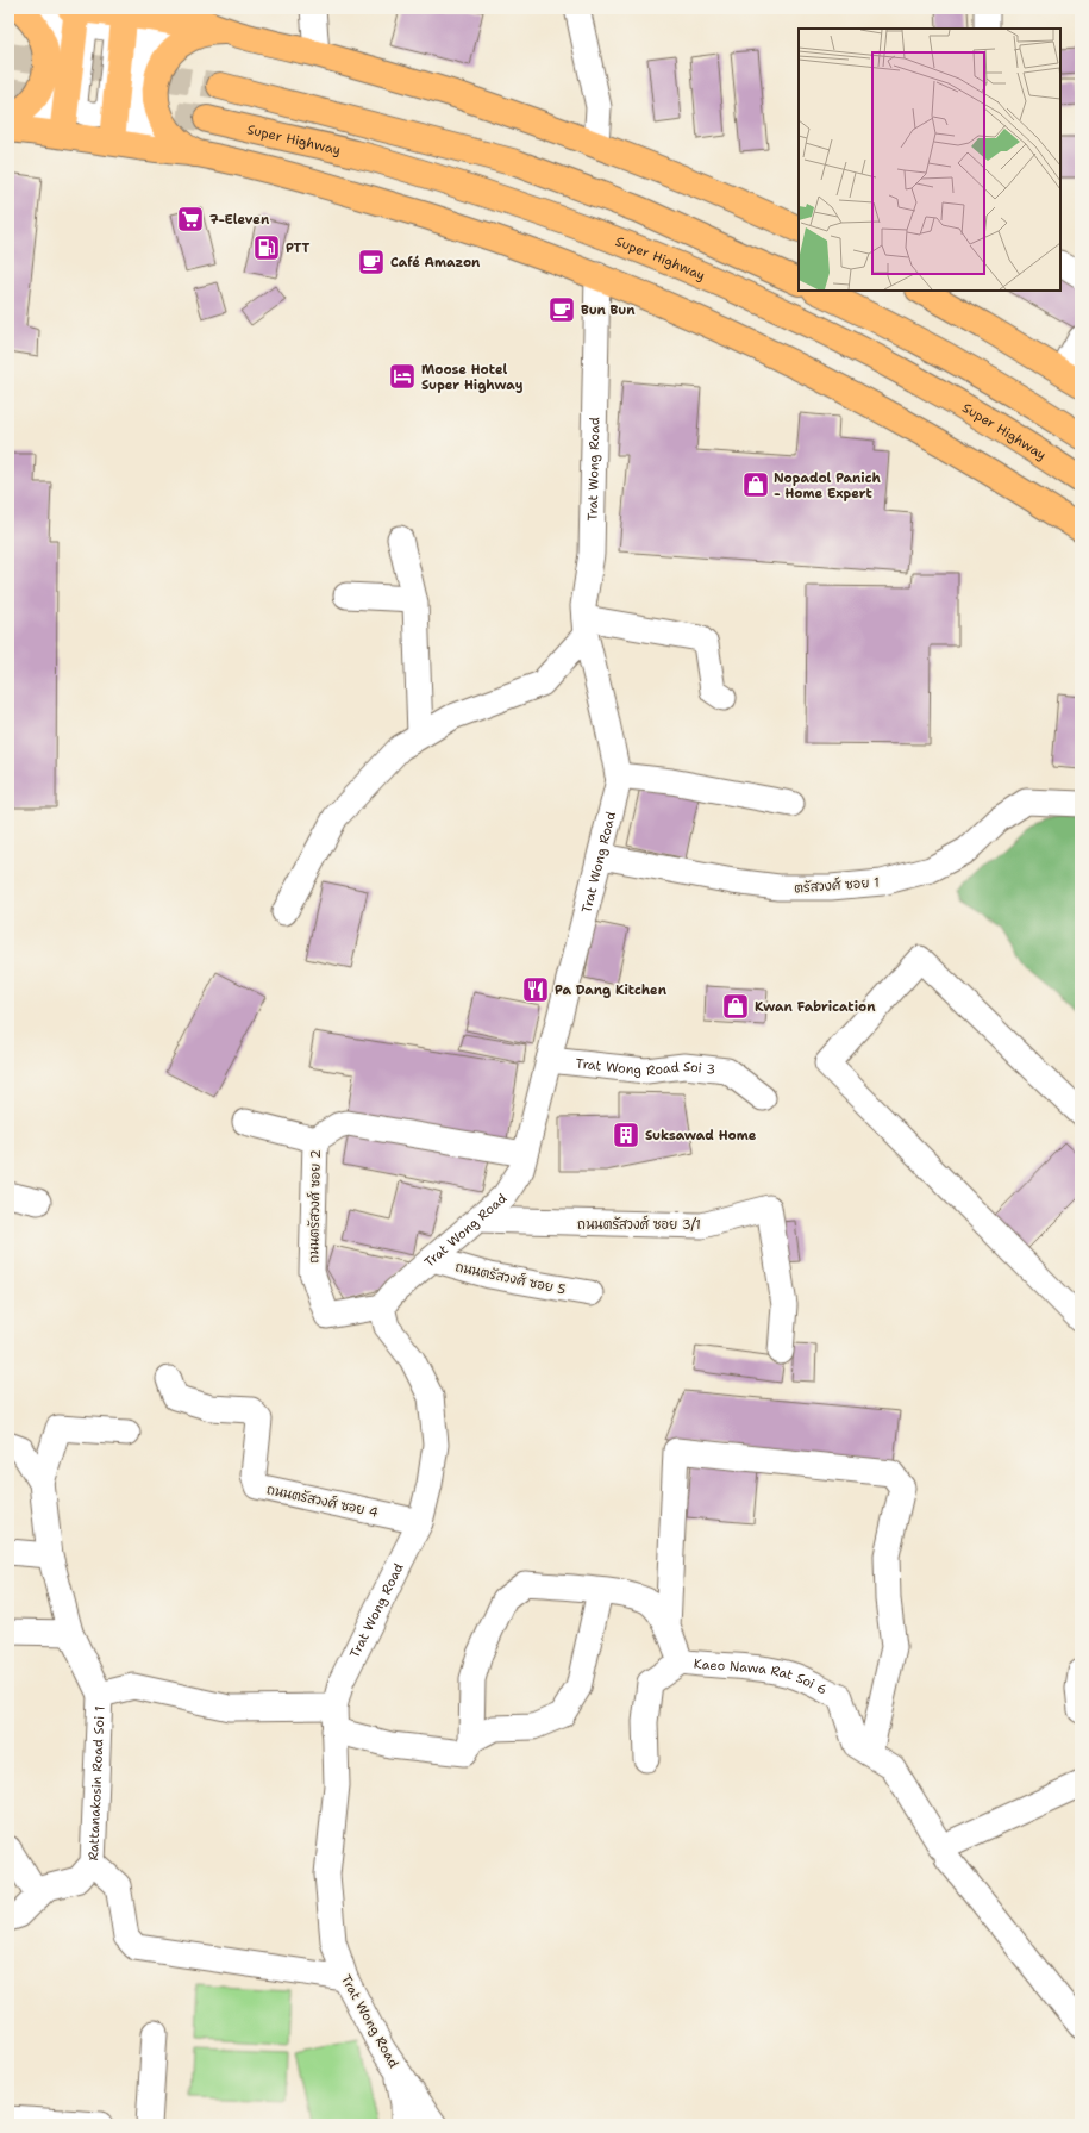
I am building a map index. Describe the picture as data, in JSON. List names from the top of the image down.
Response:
{
  "streets": {
    "main road": ["Super Highway"],
    "street": [
      "Trat Wong Road",
      "ตรัสวงศ์ ซอย 1",
      "Trat Wong Road Soi 3",
      "ถนนตรัสวงศ์ ซอย 2",
      "ถนนตรัสวงศ์ ซอย 3/1",
      "ถนนตรัสวงศ์ ซอย 5",
      "ถนนตรัสวงศ์ ซอย 4",
      "Kaeo Nawa Rat Soi 6",
      "Rattanakosin Road Soi 1"
    ]
  },
  "crossings": [
    ["Trat Wong Road", "ตรัสวงศ์ ซอย 1"],
    ["Trat Wong Road", "Trat Wong Road Soi 3"],
    ["Trat Wong Road", "ถนนตรัสวงศ์ ซอย 2"],
    ["Trat Wong Road", "ถนนตรัสวงศ์ ซอย 3/1"],
    ["Trat Wong Road", "ถนนตรัสวงศ์ ซอย 5"],
    ["Trat Wong Road", "ถนนตรัสวงศ์ ซอย 4"],
    ["Trat Wong Road", "Rattanakosin Road Soi 1"]
  ],
  "places": {
    "supermarket": ["7-Eleven"],
    "fuel station": ["PTT"],
    "cafe": ["Café Amazon", "Bun Bun"],
    "hotel": ["Moose Hotel Super Highway"],
    "shop": ["Nopadol Panich - Home Expert", "Kwan Fabrication"],
    "restaurant": ["Pa Dang Kitchen"],
    "building": ["Suksawad Home"]
  }
}
